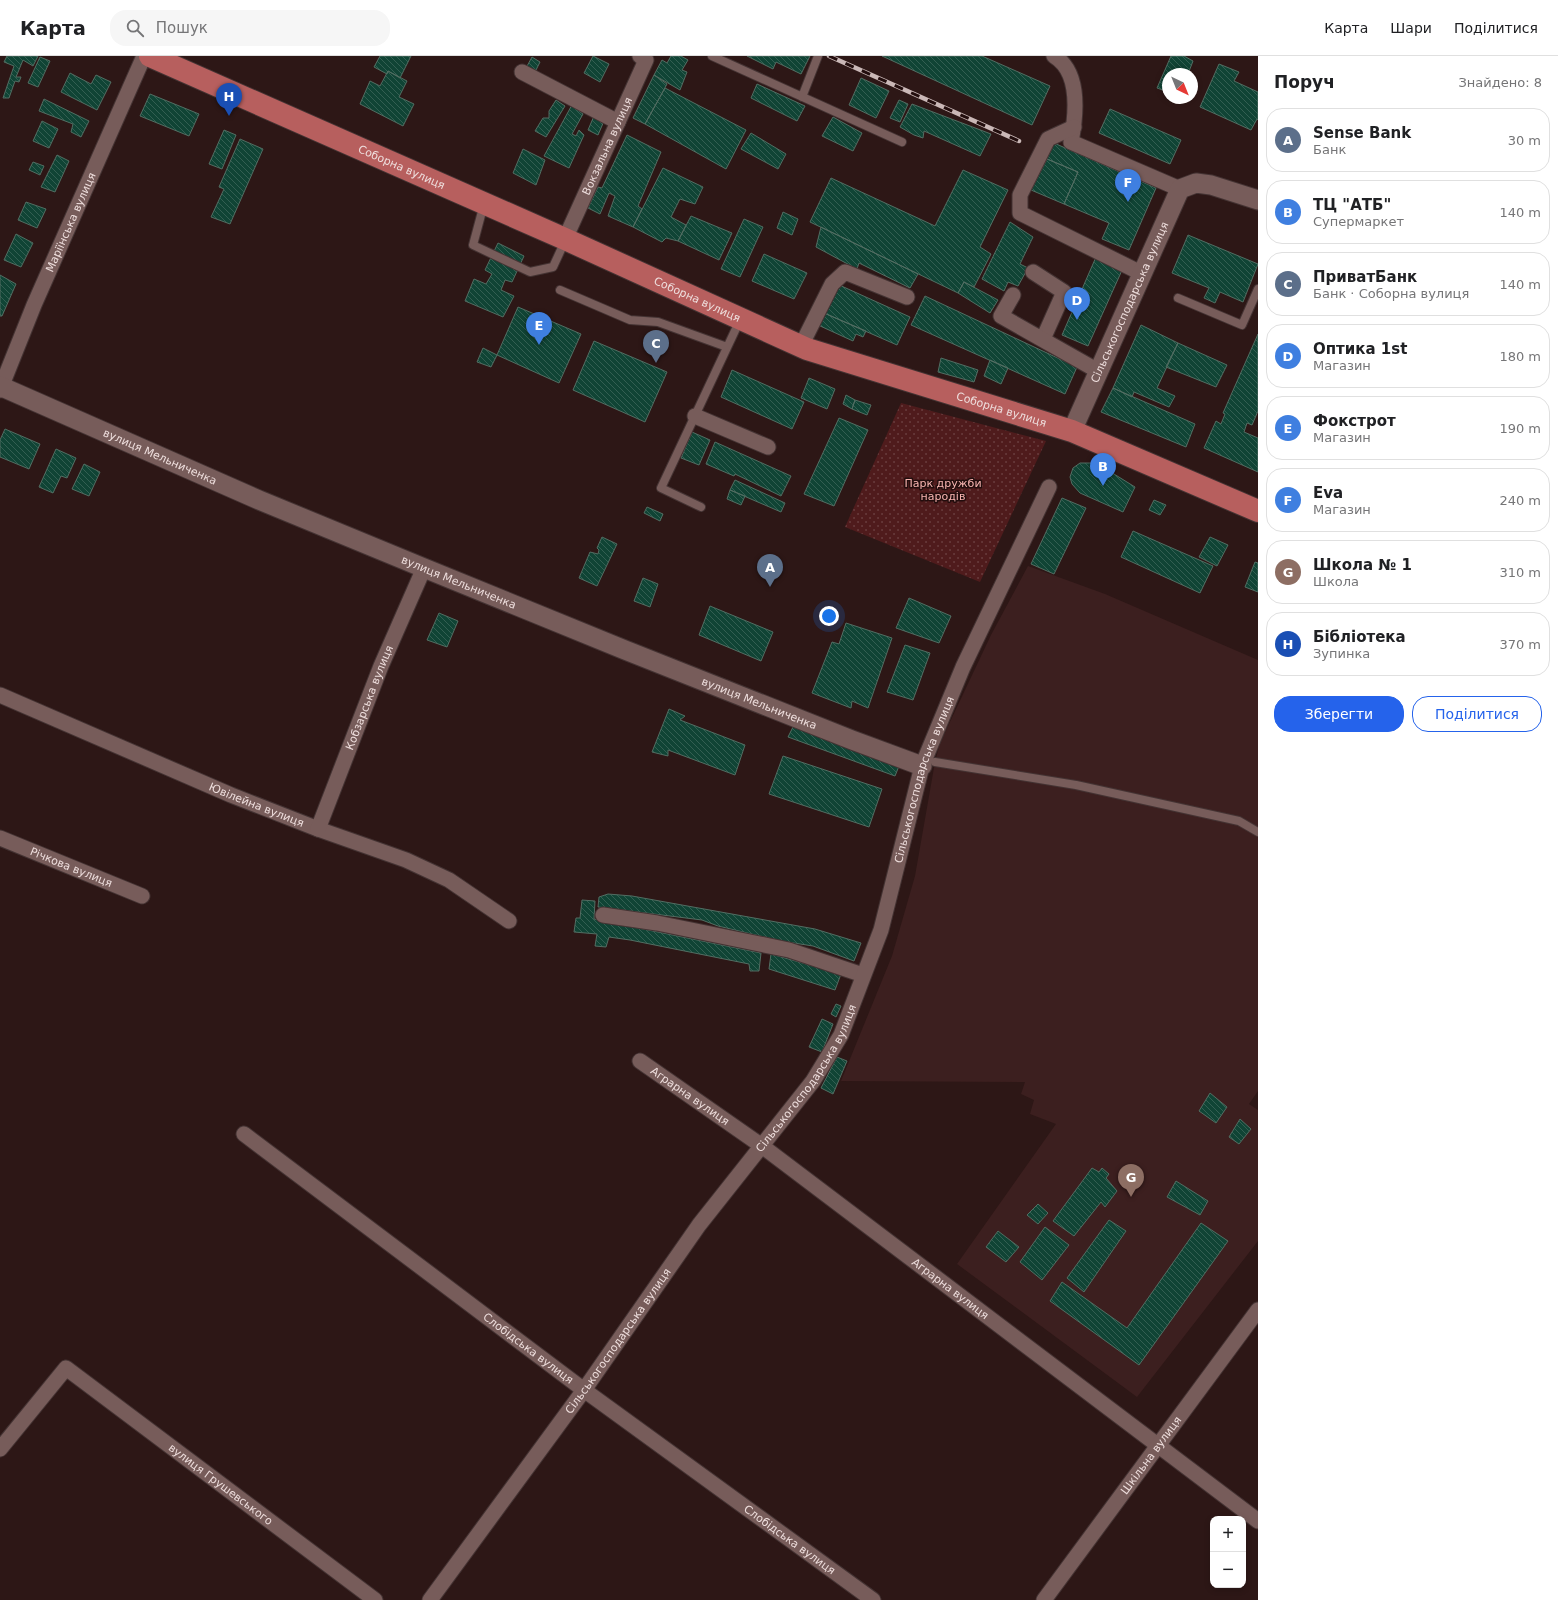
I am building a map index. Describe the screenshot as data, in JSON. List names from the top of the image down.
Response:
{
  "streets": {
    "main road": ["Соборна вулиця"],
    "street": [
      "Вокзальна вулиця",
      "Маріїнська вулиця",
      "Сільськогосподарська вулиця",
      "вулиця Мельниченка",
      "Кобзарська вулиця",
      "Ювілейна вулиця",
      "Річкова вулиця",
      "Аграрна вулиця",
      "Слобідська вулиця",
      "Шкільна вулиця",
      "вулиця Грушевського"
    ]
  },
  "crossings": [
    ["Вокзальна вулиця", "Соборна вулиця"],
    ["Соборна вулиця", "Сільськогосподарська вулиця"],
    ["Маріїнська вулиця", "вулиця Мельниченка"],
    ["Сільськогосподарська вулиця", "вулиця Мельниченка"],
    ["Сільськогосподарська вулиця", "Аграрна вулиця"],
    ["Сільськогосподарська вулиця", "Слобідська вулиця"],
    ["вулиця Мельниченка", "Кобзарська вулиця"],
    ["Кобзарська вулиця", "Ювілейна вулиця"],
    ["Аграрна вулиця", "Шкільна вулиця"]
  ],
  "parks": ["Парк дружби народів"],
  "north": "bottom right",
  "page": {
    "header": "Карта",
    "search": "Пошук",
    "nav": ["Карта", "Шари", "Поділитися"],
    "heading": ["Поруч", "Знайдено: 8"],
    "pins": [
      "H",
      "F",
      "D",
      "E",
      "C",
      "B",
      "A",
      "G"
    ],
    "list": [
      {
        "mark": "A",
        "name": "Sense Bank",
        "note": "Банк",
        "value": "30 m"
      },
      {
        "mark": "B",
        "name": "ТЦ \"АТБ\"",
        "note": "Супермаркет",
        "value": "140 m"
      },
      {
        "mark": "C",
        "name": "ПриватБанк",
        "note": "Банк · Соборна вулиця",
        "value": "140 m"
      },
      {
        "mark": "D",
        "name": "Оптика 1st",
        "note": "Магазин",
        "value": "180 m"
      },
      {
        "mark": "E",
        "name": "Фокстрот",
        "note": "Магазин",
        "value": "190 m"
      },
      {
        "mark": "F",
        "name": "Eva",
        "note": "Магазин",
        "value": "240 m"
      },
      {
        "mark": "G",
        "name": "Школа № 1",
        "note": "Школа",
        "value": "310 m"
      },
      {
        "mark": "H",
        "name": "Бібліотека",
        "note": "Зупинка",
        "value": "370 m"
      }
    ],
    "buttons": ["Зберегти", "Поділитися"],
    "map_buttons": ["+", "−"]
  }
}
